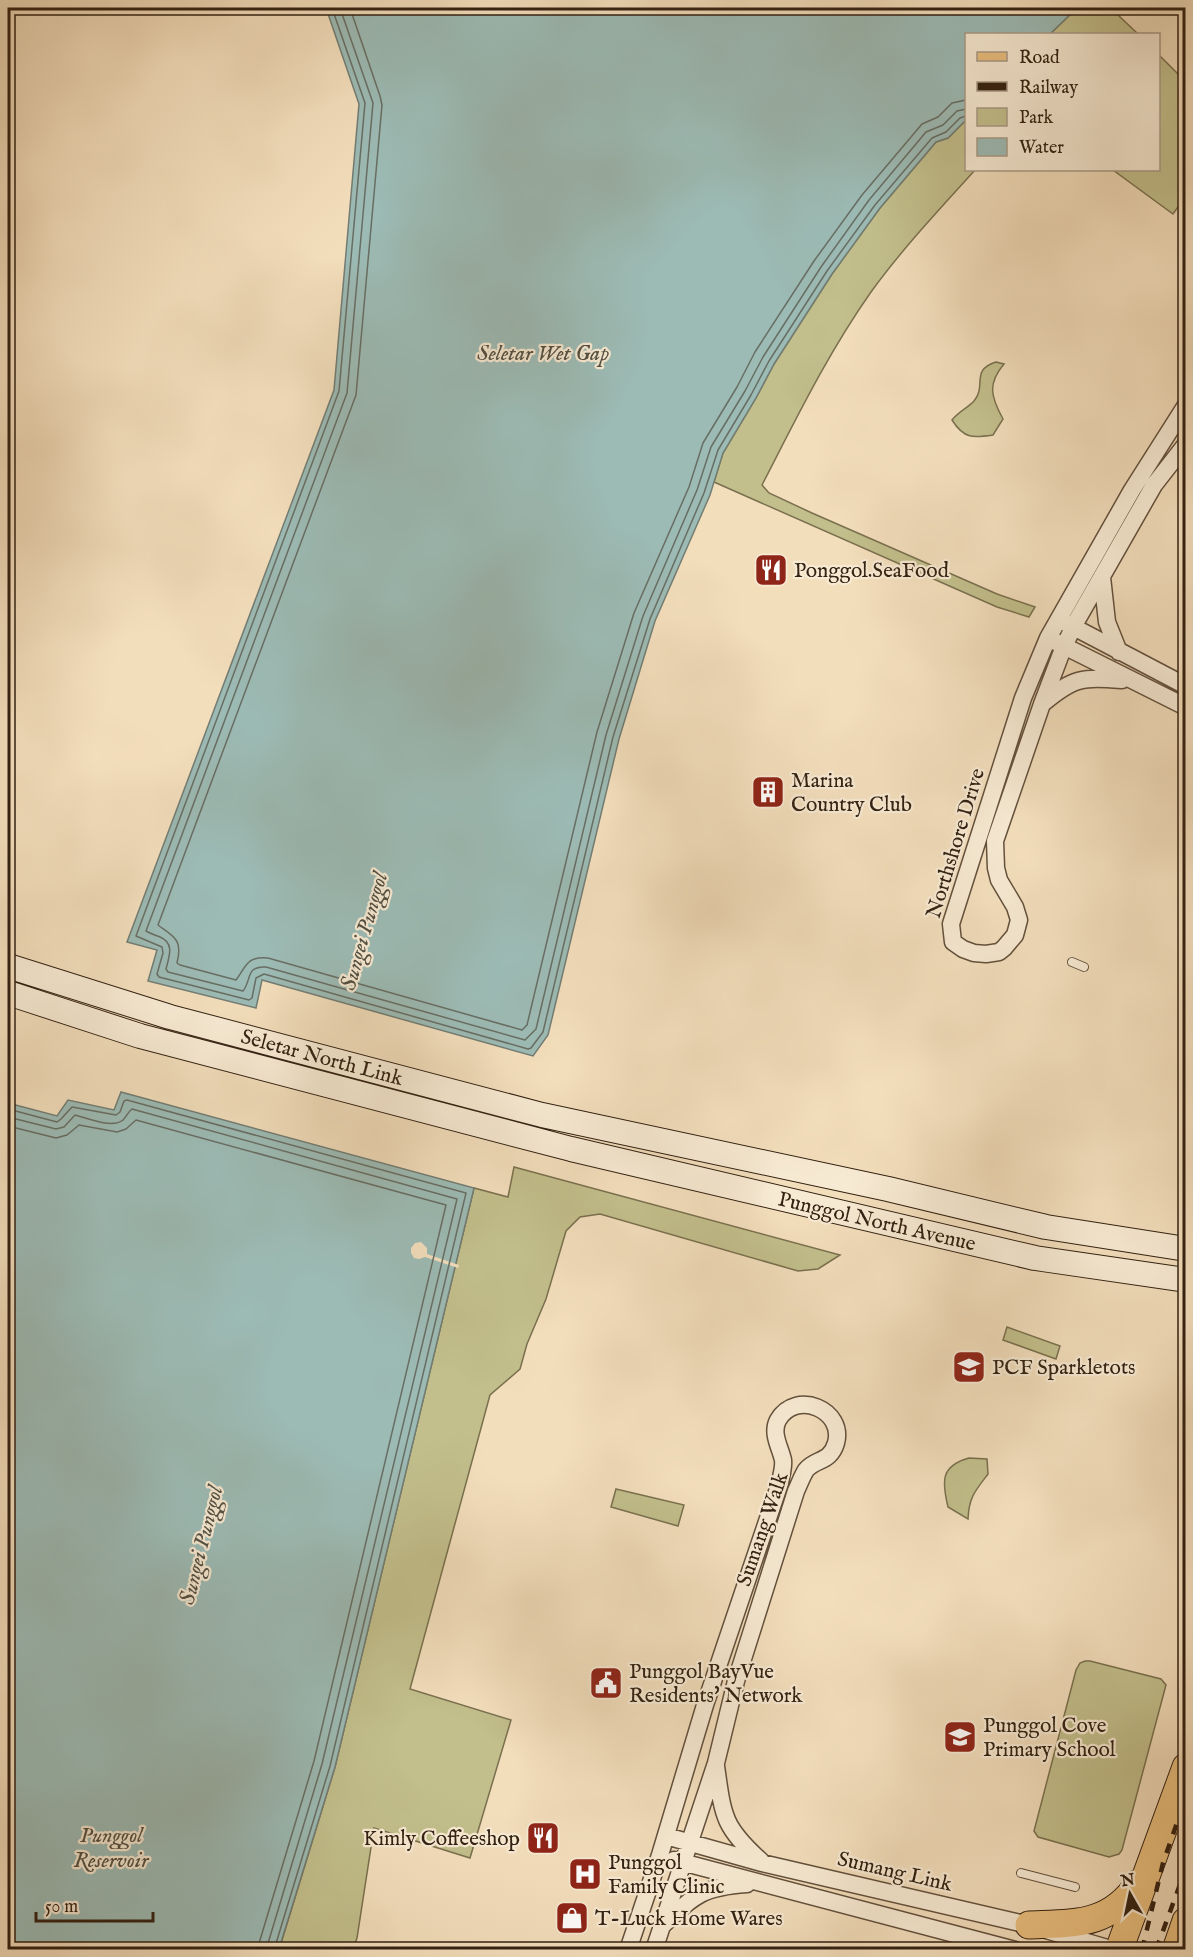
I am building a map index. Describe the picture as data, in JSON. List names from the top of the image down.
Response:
{
  "streets": {
    "main road": ["Seletar North Link", "Punggol North Avenue"],
    "street": ["Northshore Drive", "Sumang Walk", "Sumang Link"]
  },
  "crossings": [
    ["Seletar North Link", "Punggol North Avenue"],
    ["Sumang Walk", "Sumang Link"]
  ],
  "water": ["Seletar Wet Gap", "Sungei Punggol", "Punggol Reservoir"],
  "places": {
    "restaurant": ["Ponggol.SeaFood", "Kimly Coffeeshop"],
    "building": ["Marina Country Club"],
    "school or university": ["PCF Sparkletots", "Punggol Cove Primary School"],
    "public building": ["Punggol BayVue Residents' Network"],
    "hospital": ["Punggol Family Clinic"],
    "shop": ["T-Luck Home Wares"]
  },
  "legend": [
    "Road",
    "Railway",
    "Park",
    "Water"
  ],
  "scale_bar": "50 m",
  "north": "top"
}
